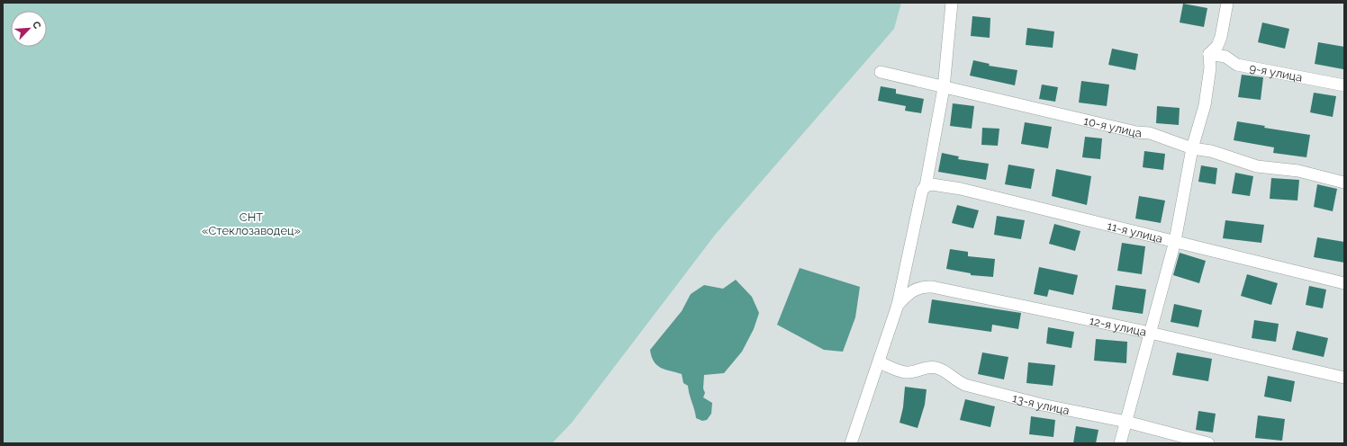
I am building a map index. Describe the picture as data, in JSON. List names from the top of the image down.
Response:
{
  "streets": {
    "street": [
      "9-я улица",
      "10-я улица",
      "11-я улица",
      "12-я улица",
      "13-я улица"
    ]
  },
  "parks": ["СНТ «Стеклозаводец»"],
  "north": "top right"
}
